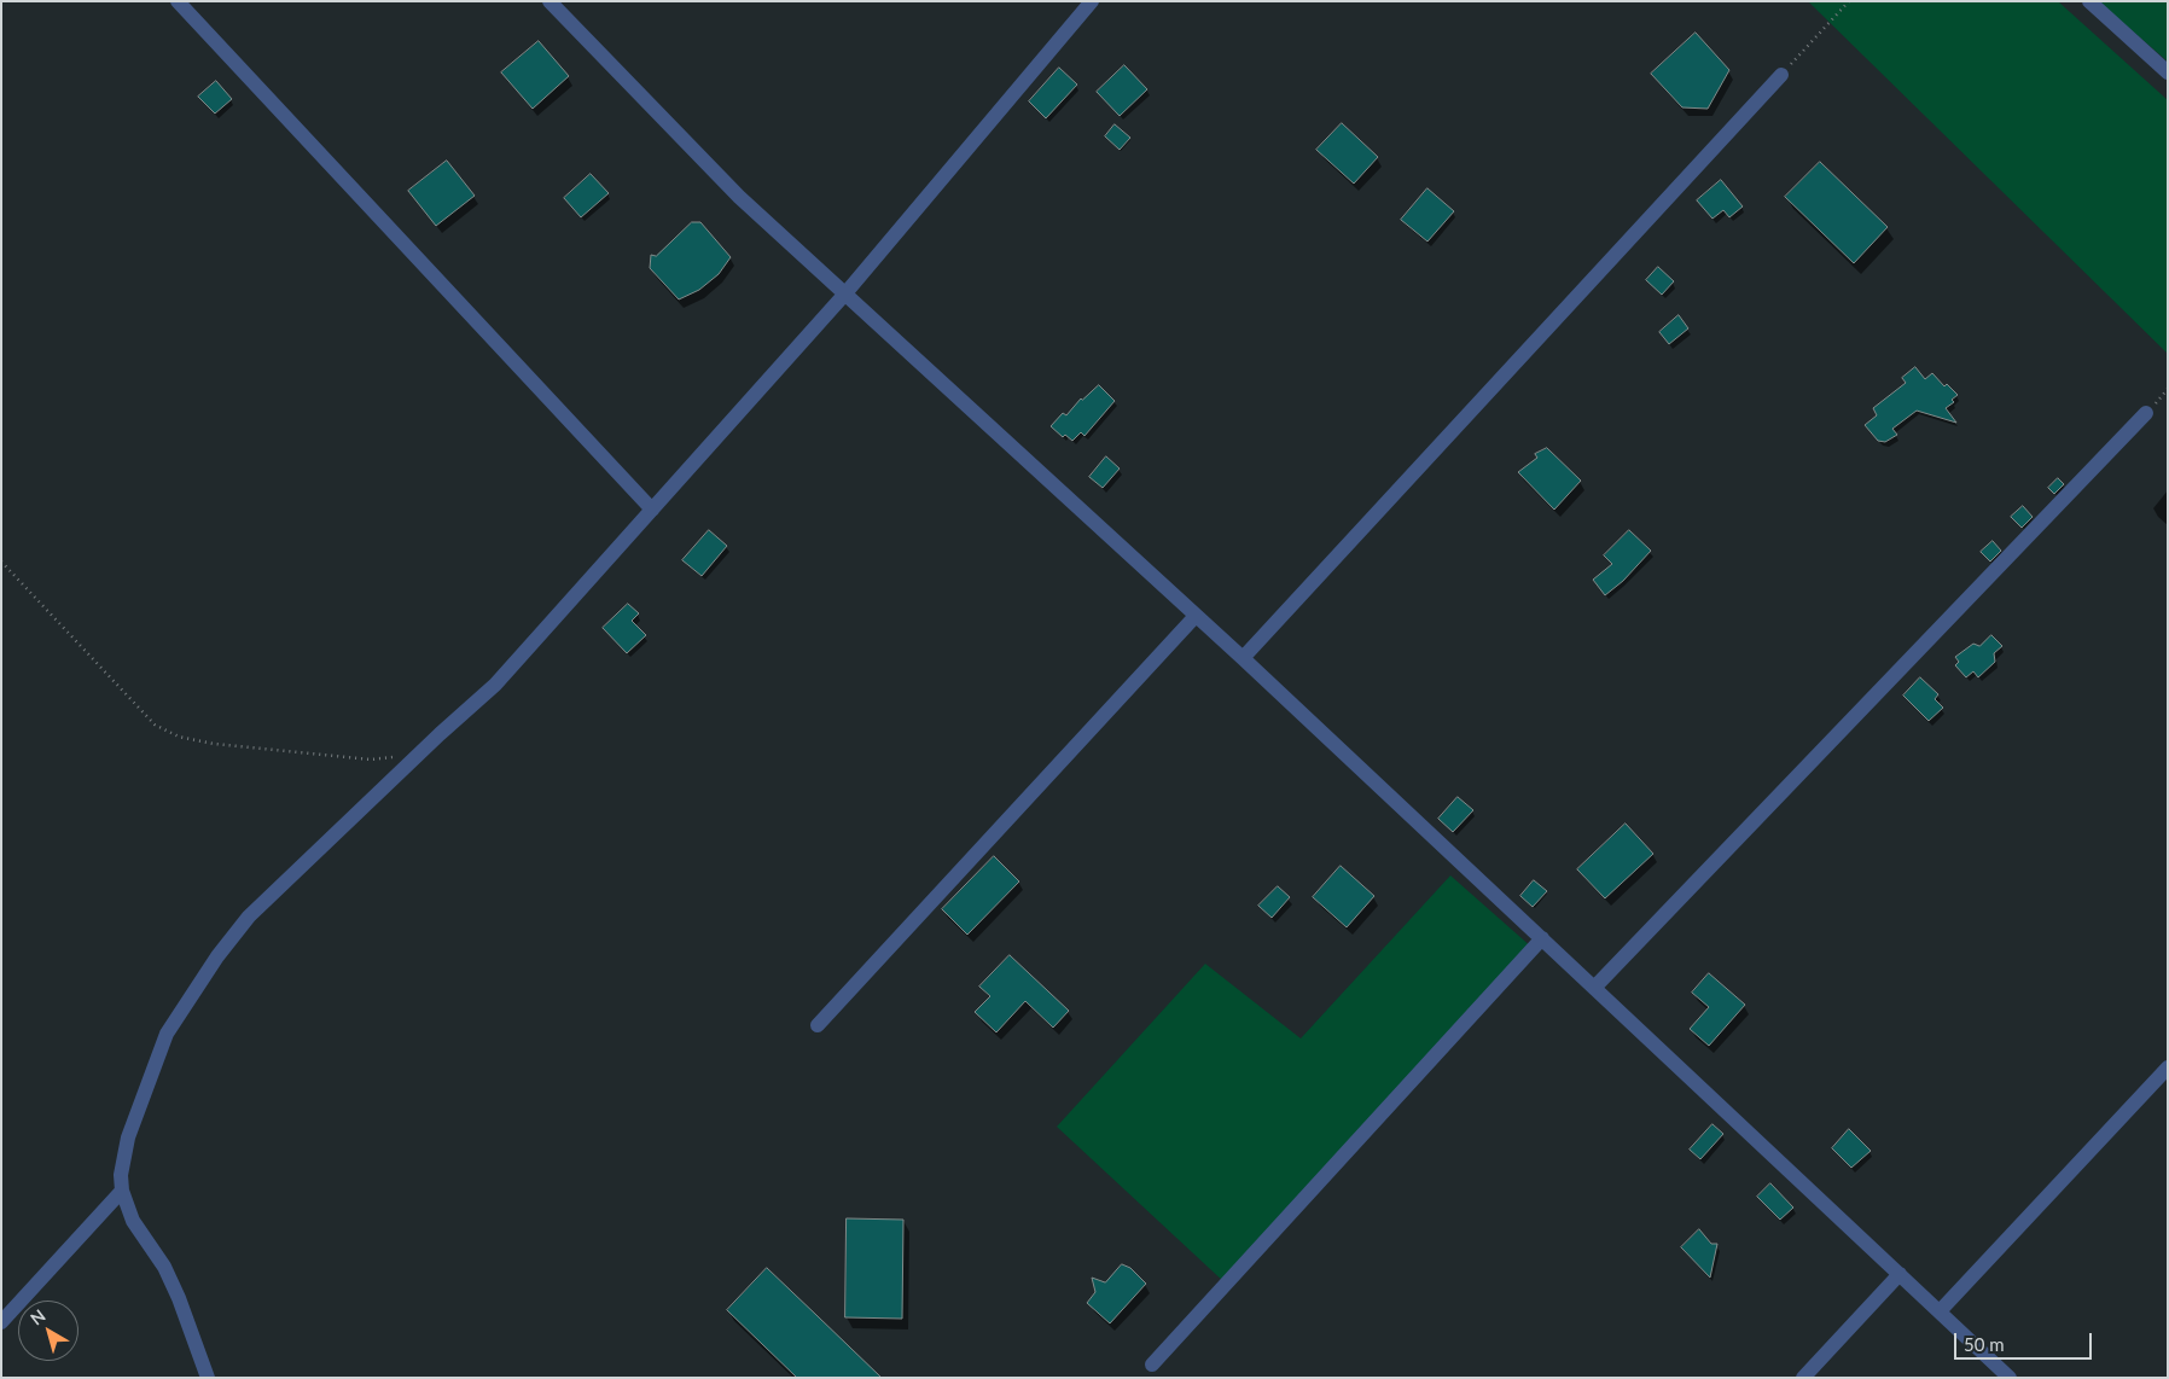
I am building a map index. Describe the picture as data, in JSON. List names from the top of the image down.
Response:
{
  "scale_bar": "50 m",
  "north": "top left"
}
